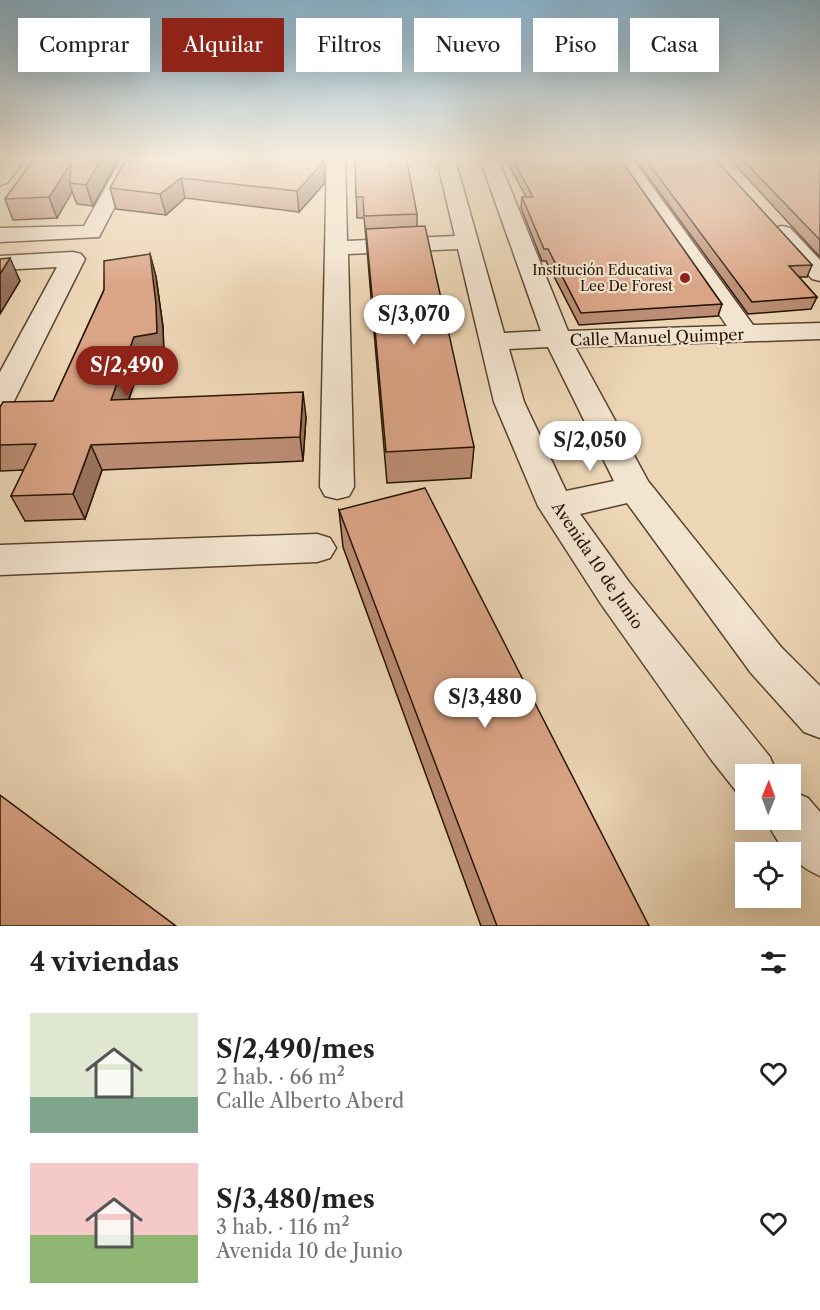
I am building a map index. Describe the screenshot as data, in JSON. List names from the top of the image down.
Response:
{
  "streets": {
    "street": ["Calle Manuel Quimper", "Avenida 10 de Junio"]
  },
  "crossings": [
    ["Calle Manuel Quimper", "Avenida 10 de Junio"]
  ],
  "places": ["Institución Educativa Lee De Forest"],
  "north": "top",
  "page": {
    "chip": [
      "Comprar",
      "Alquilar",
      "Filtros",
      "Nuevo",
      "Piso",
      "Casa"
    ],
    "price": [
      "S/3,070",
      "S/2,490",
      "S/2,050",
      "S/3,480"
    ],
    "heading": "4 viviendas",
    "list": [
      {
        "name": "S/2,490/mes",
        "note": "2 hab. · 66 m² · Calle Alberto Aberd"
      },
      {
        "name": "S/3,480/mes",
        "note": "3 hab. · 116 m² · Avenida 10 de Junio"
      }
    ]
  }
}
